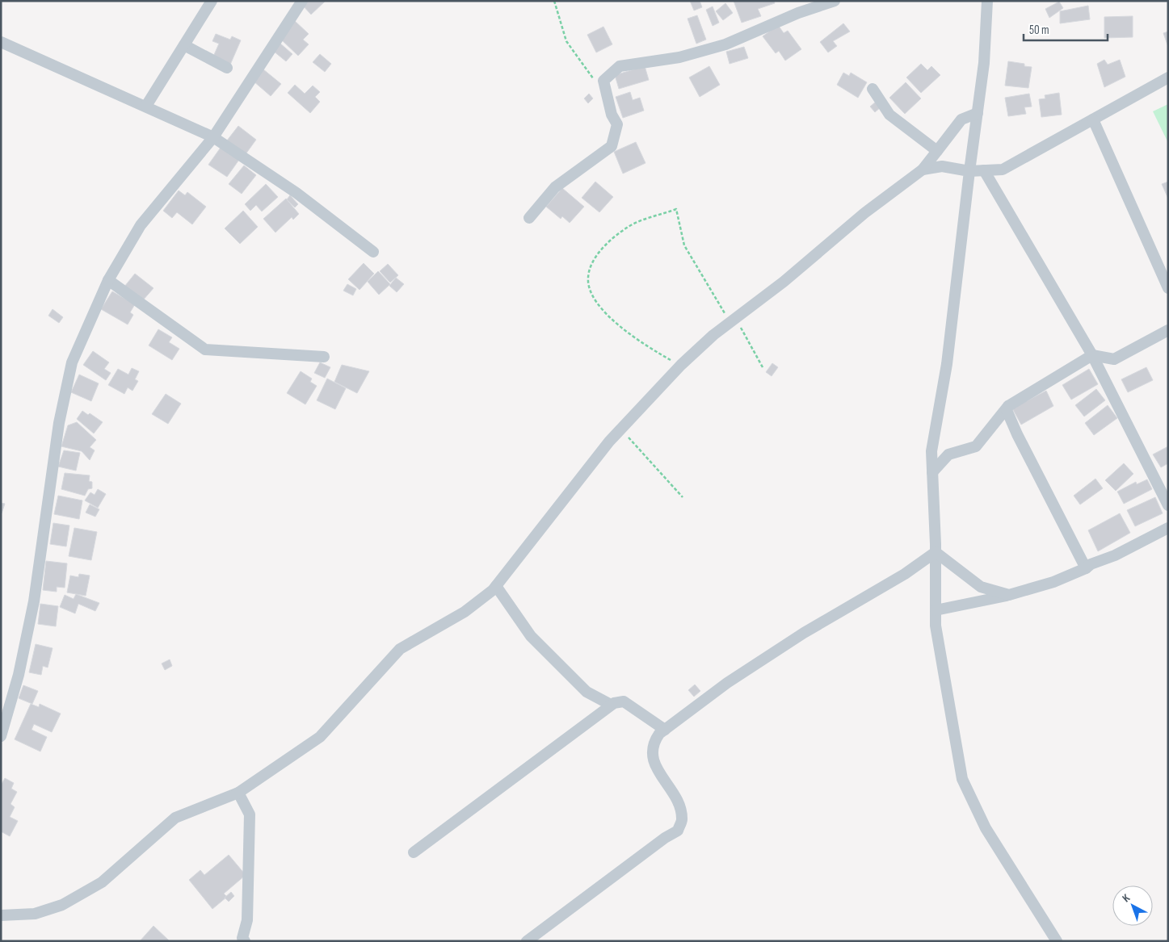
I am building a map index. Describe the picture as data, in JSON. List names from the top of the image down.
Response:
{
  "scale_bar": "50 m",
  "north": "top left"
}
